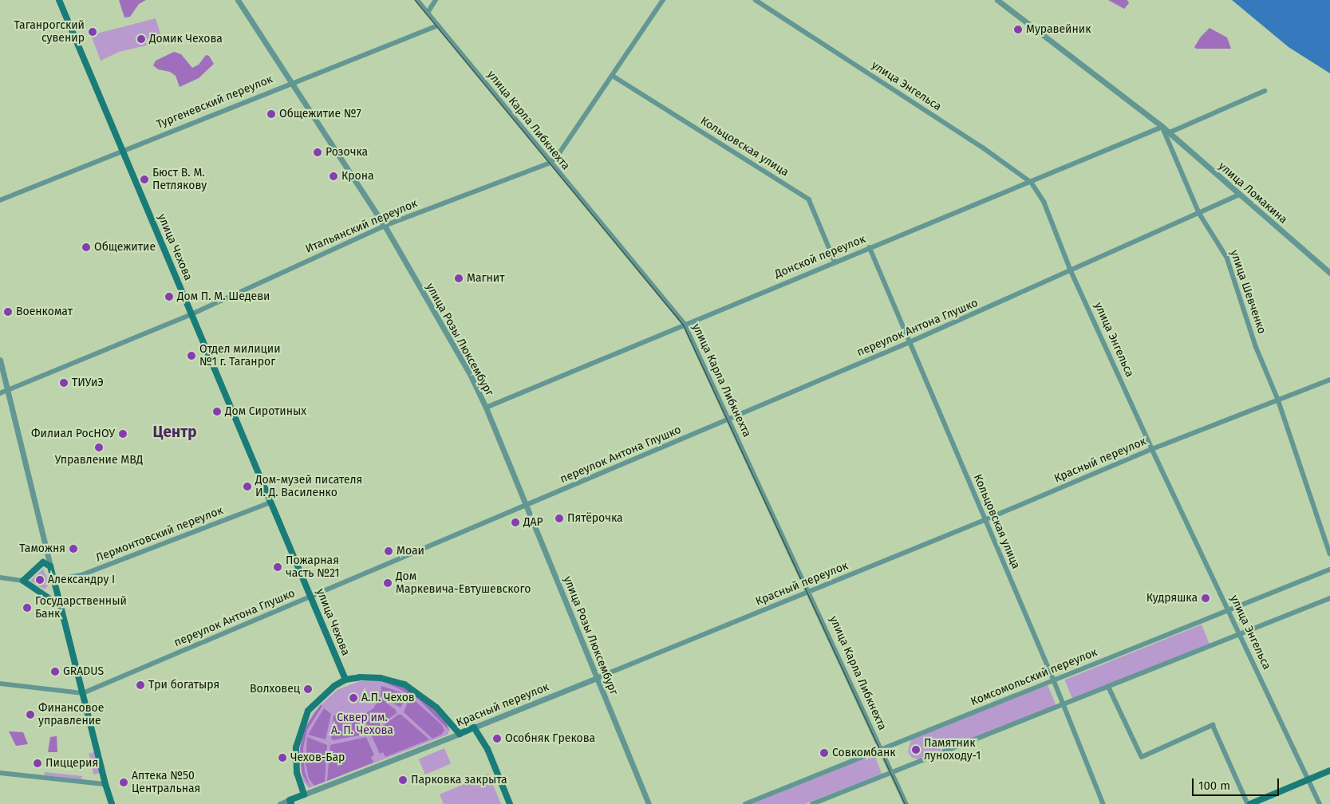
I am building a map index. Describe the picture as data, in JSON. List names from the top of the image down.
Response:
{
  "streets": {
    "main road": ["улица Чехова", "Красный переулок"],
    "street": [
      "улица Энгельса",
      "Тургеневский переулок",
      "улица Карла Либкнехта",
      "Кольцовская улица",
      "улица Ломакина",
      "Итальянский переулок",
      "Донской переулок",
      "улица Шевченко",
      "переулок Антона Глушко",
      "улица Розы Люксембург",
      "Лермонтовский переулок",
      "Комсомольский переулок"
    ]
  },
  "crossings": [
    ["улица Энгельса", "Донской переулок"],
    ["улица Энгельса", "переулок Антона Глушко"],
    ["улица Энгельса", "Красный переулок"],
    ["улица Энгельса", "Комсомольский переулок"],
    ["Тургеневский переулок", "улица Карла Либкнехта"],
    ["Тургеневский переулок", "улица Чехова"],
    ["Тургеневский переулок", "улица Розы Люксембург"],
    ["улица Карла Либкнехта", "Итальянский переулок"],
    ["улица Карла Либкнехта", "Донской переулок"],
    ["улица Карла Либкнехта", "переулок Антона Глушко"],
    ["улица Карла Либкнехта", "Красный переулок"],
    ["улица Карла Либкнехта", "Комсомольский переулок"],
    ["Кольцовская улица", "Донской переулок"],
    ["Кольцовская улица", "переулок Антона Глушко"],
    ["Кольцовская улица", "Красный переулок"],
    ["Кольцовская улица", "Комсомольский переулок"],
    ["улица Ломакина", "Донской переулок"],
    ["улица Ломакина", "улица Шевченко"],
    ["улица Ломакина", "переулок Антона Глушко"],
    ["Итальянский переулок", "улица Чехова"],
    ["Итальянский переулок", "улица Розы Люксембург"],
    ["улица Чехова", "переулок Антона Глушко"],
    ["улица Чехова", "Лермонтовский переулок"],
    ["Донской переулок", "улица Шевченко"],
    ["Донской переулок", "улица Розы Люксембург"],
    ["улица Шевченко", "переулок Антона Глушко"],
    ["улица Шевченко", "Красный переулок"],
    ["переулок Антона Глушко", "улица Розы Люксембург"],
    ["улица Розы Люксембург", "Красный переулок"]
  ],
  "districts": ["Центр"],
  "parks": ["Сквер им. А. П. Чехова"],
  "places": [
    "Муравейник",
    "Таганрогский сувенир",
    "Домик Чехова",
    "Общежитие №7",
    "Розочка",
    "Крона",
    "Бюст В. М. Петлякову",
    "Общежитие",
    "Магнит",
    "Дом П. М. Шедеви",
    "Военкомат",
    "Отдел милиции №1 г. Таганрог",
    "ТИУиЭ",
    "Дом Сиротиных",
    "Филиал РосНОУ",
    "Управление МВД",
    "Дом-музей писателя И. Д. Василенко",
    "Пятёрочка",
    "ДАР",
    "Таможня",
    "Моаи",
    "Пожарная часть №21",
    "Александру I",
    "Дом Маркевича-Евтушевского",
    "Кудряшка",
    "Государственный Банк",
    "GRADUS",
    "Три богатыря",
    "Волховец",
    "А.П. Чехов",
    "Финансовое управление",
    "Особняк Грекова",
    "Памятник луноходу-1",
    "Совкомбанк",
    "Чехов-Бар",
    "Пиццерия",
    "Парковка закрыта",
    "Аптека №50 Центральная"
  ],
  "scale_bar": "100 m"
}
